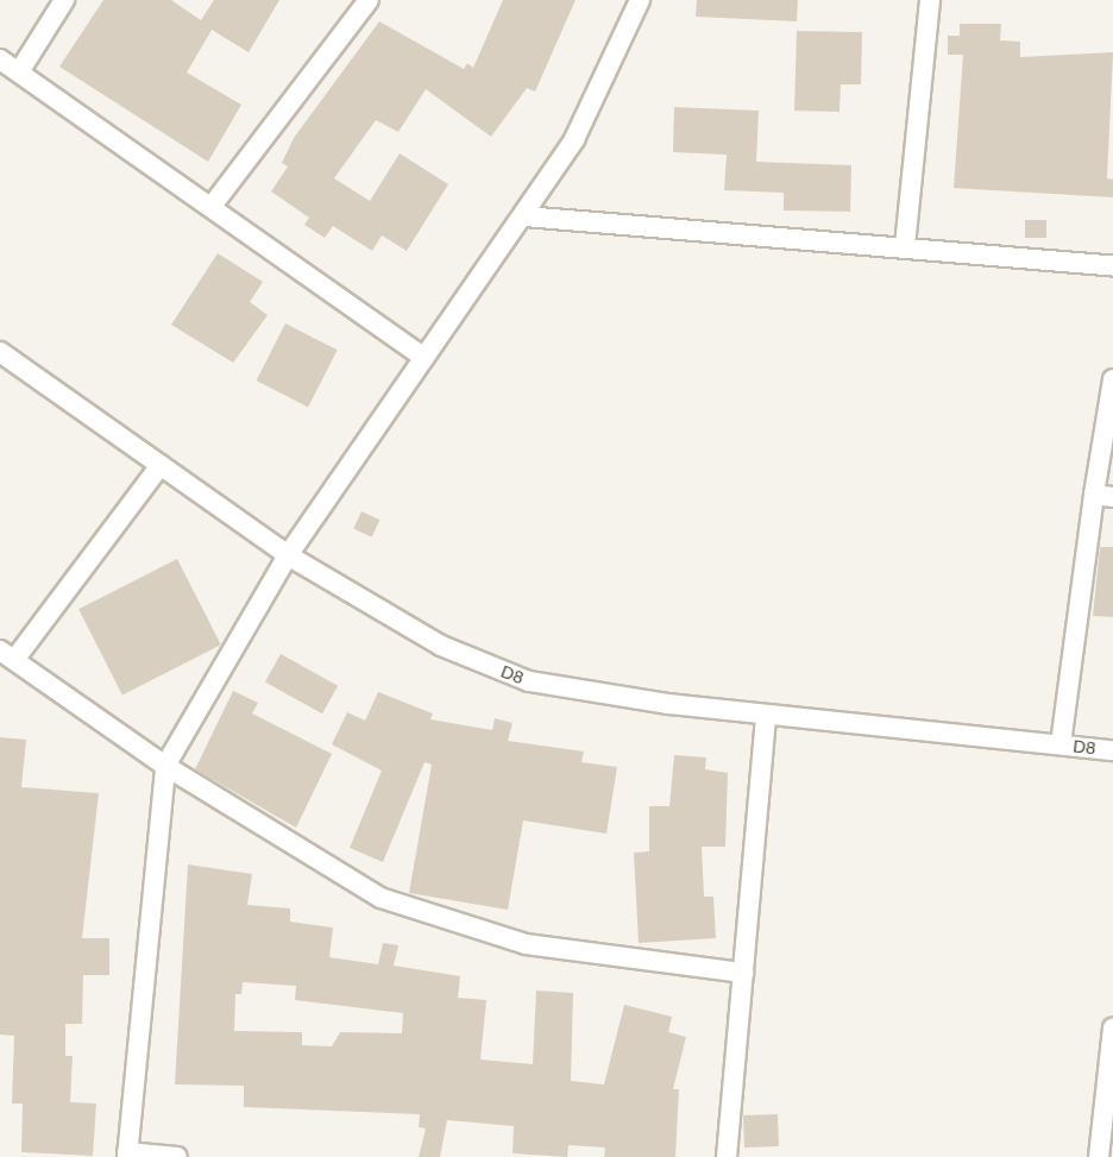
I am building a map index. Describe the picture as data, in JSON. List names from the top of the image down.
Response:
{
  "streets": {
    "street": ["D8"]
  }
}
